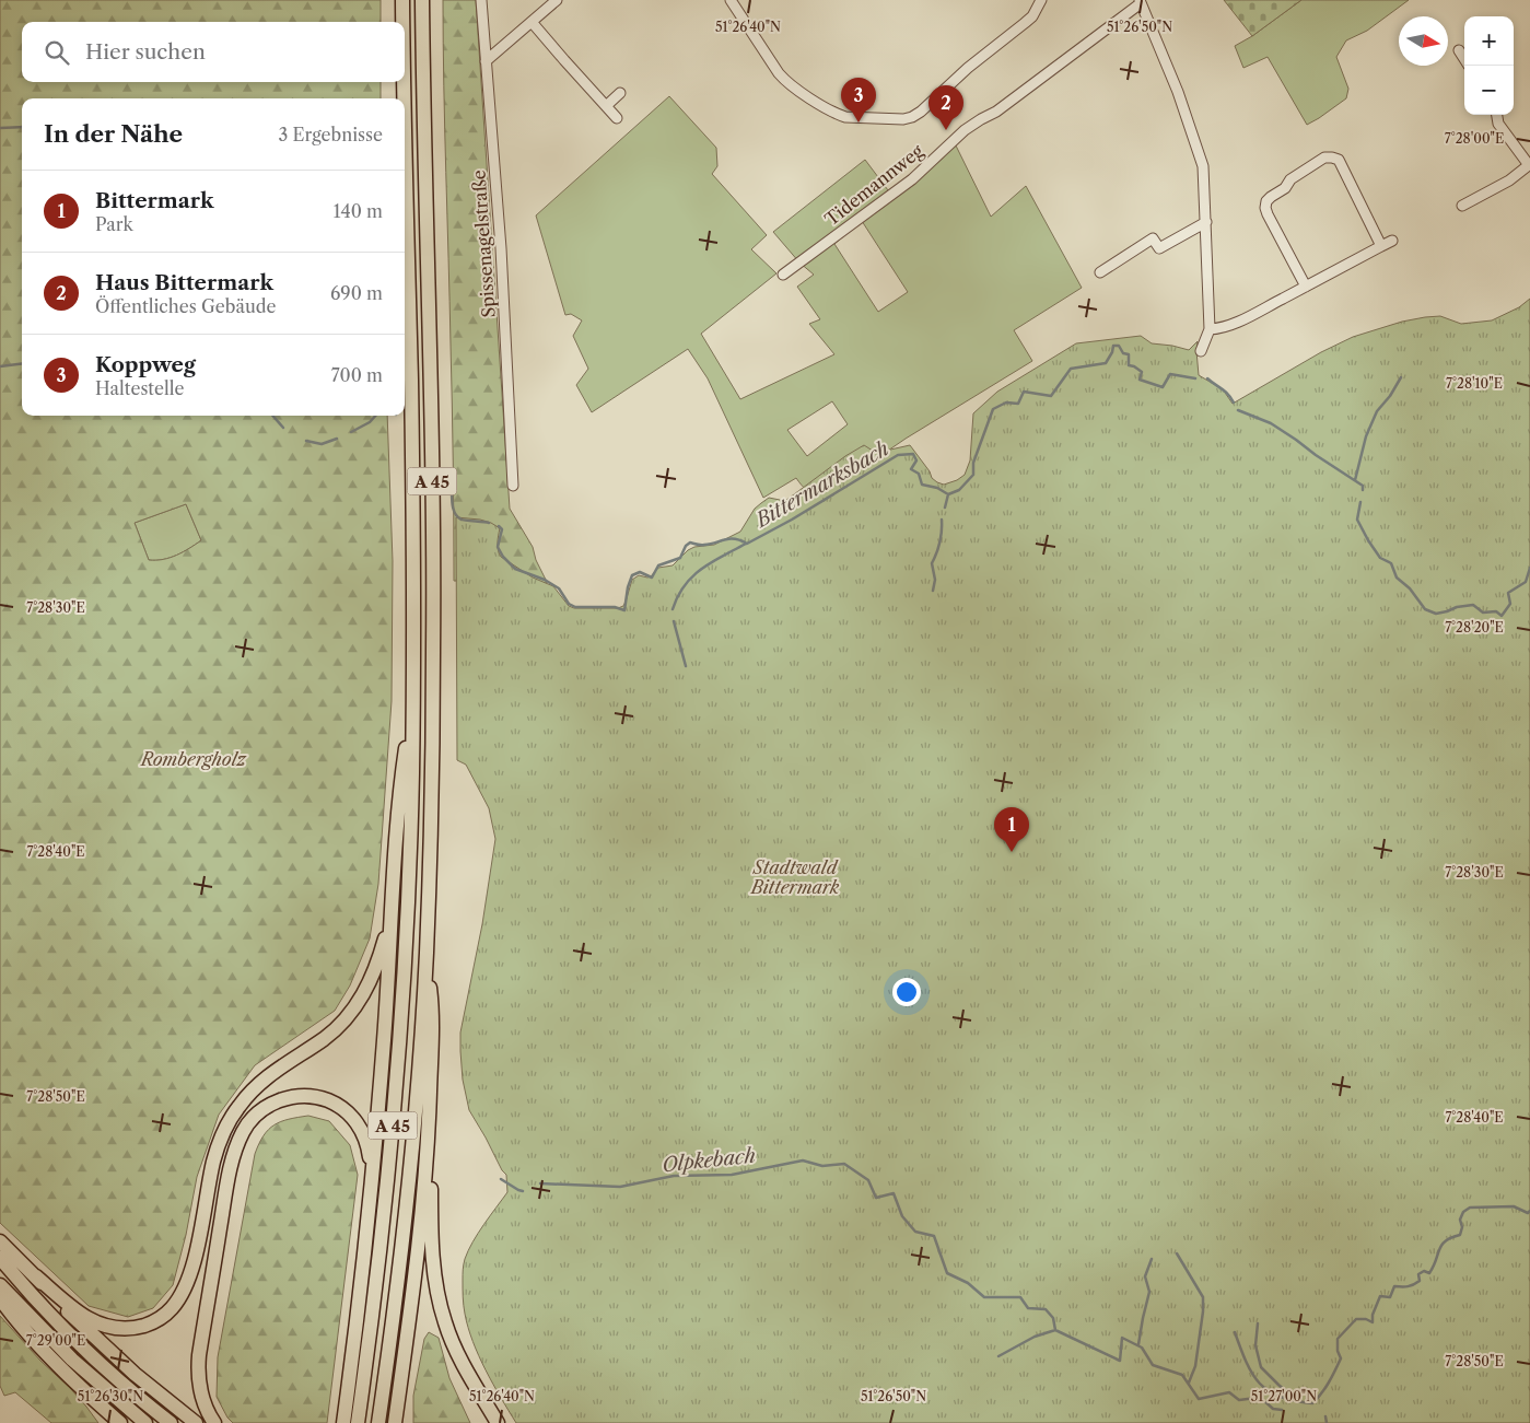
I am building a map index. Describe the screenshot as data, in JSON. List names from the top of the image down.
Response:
{
  "streets": {
    "highway": ["A 45"],
    "street": ["Tidemannweg", "Spissenagelstraße"]
  },
  "water": ["Bittermarksbach", "Olpkebach"],
  "parks": ["Rombergholz", "Stadtwald Bittermark"],
  "north": "right",
  "page": {
    "map_buttons": ["+", "−"],
    "search": "Hier suchen",
    "pins": ["3", "2", "1"],
    "heading": ["In der Nähe", "3 Ergebnisse"],
    "list": [
      {
        "mark": "1",
        "name": "Bittermark",
        "note": "Park",
        "value": "140 m"
      },
      {
        "mark": "2",
        "name": "Haus Bittermark",
        "note": "Öffentliches Gebäude",
        "value": "690 m"
      },
      {
        "mark": "3",
        "name": "Koppweg",
        "note": "Haltestelle",
        "value": "700 m"
      }
    ]
  },
  "coordinates": [
    "51°26'40\"N",
    "51°26'50\"N",
    "7°28'00\"E",
    "7°28'10\"E",
    "7°28'30\"E",
    "7°28'20\"E",
    "7°28'40\"E",
    "7°28'50\"E",
    "7°29'00\"E",
    "51°26'30\"N",
    "51°27'00\"N"
  ]
}
